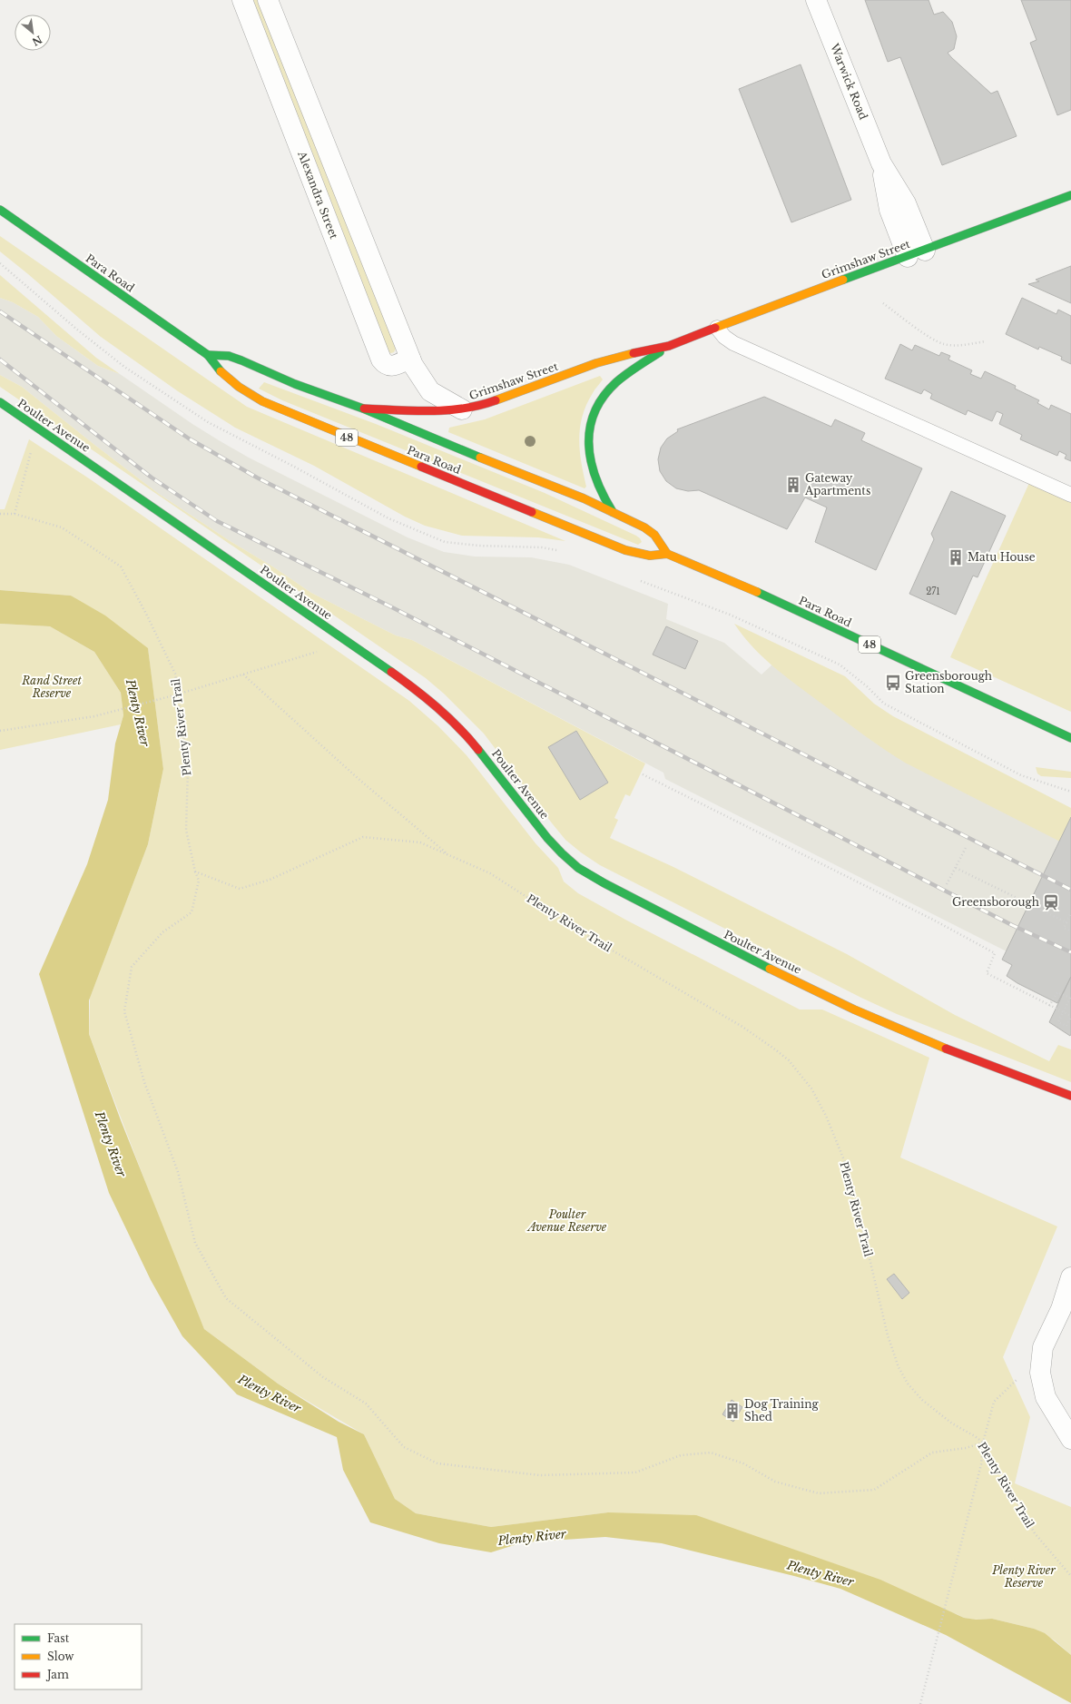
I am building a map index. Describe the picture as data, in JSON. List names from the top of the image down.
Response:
{
  "streets": {
    "street": [
      "Warwick Road",
      "Alexandra Street",
      "Grimshaw Street",
      "Para Road",
      "Poulter Avenue",
      "48"
    ],
    "path": ["Plenty River Trail"]
  },
  "crossings": [
    ["Warwick Road", "Grimshaw Street"],
    ["Grimshaw Street", "Para Road"]
  ],
  "water": ["Plenty River"],
  "parks": ["Rand Street Reserve", "Poulter Avenue Reserve", "Plenty River Reserve"],
  "places": {
    "building": ["Gateway Apartments", "Matu House", "Dog Training Shed"],
    "bus stop": ["Greensborough Station"],
    "station": ["Greensborough"]
  },
  "house_numbers": ["271"],
  "legend": ["Fast", "Slow", "Jam"],
  "north": "bottom right"
}
